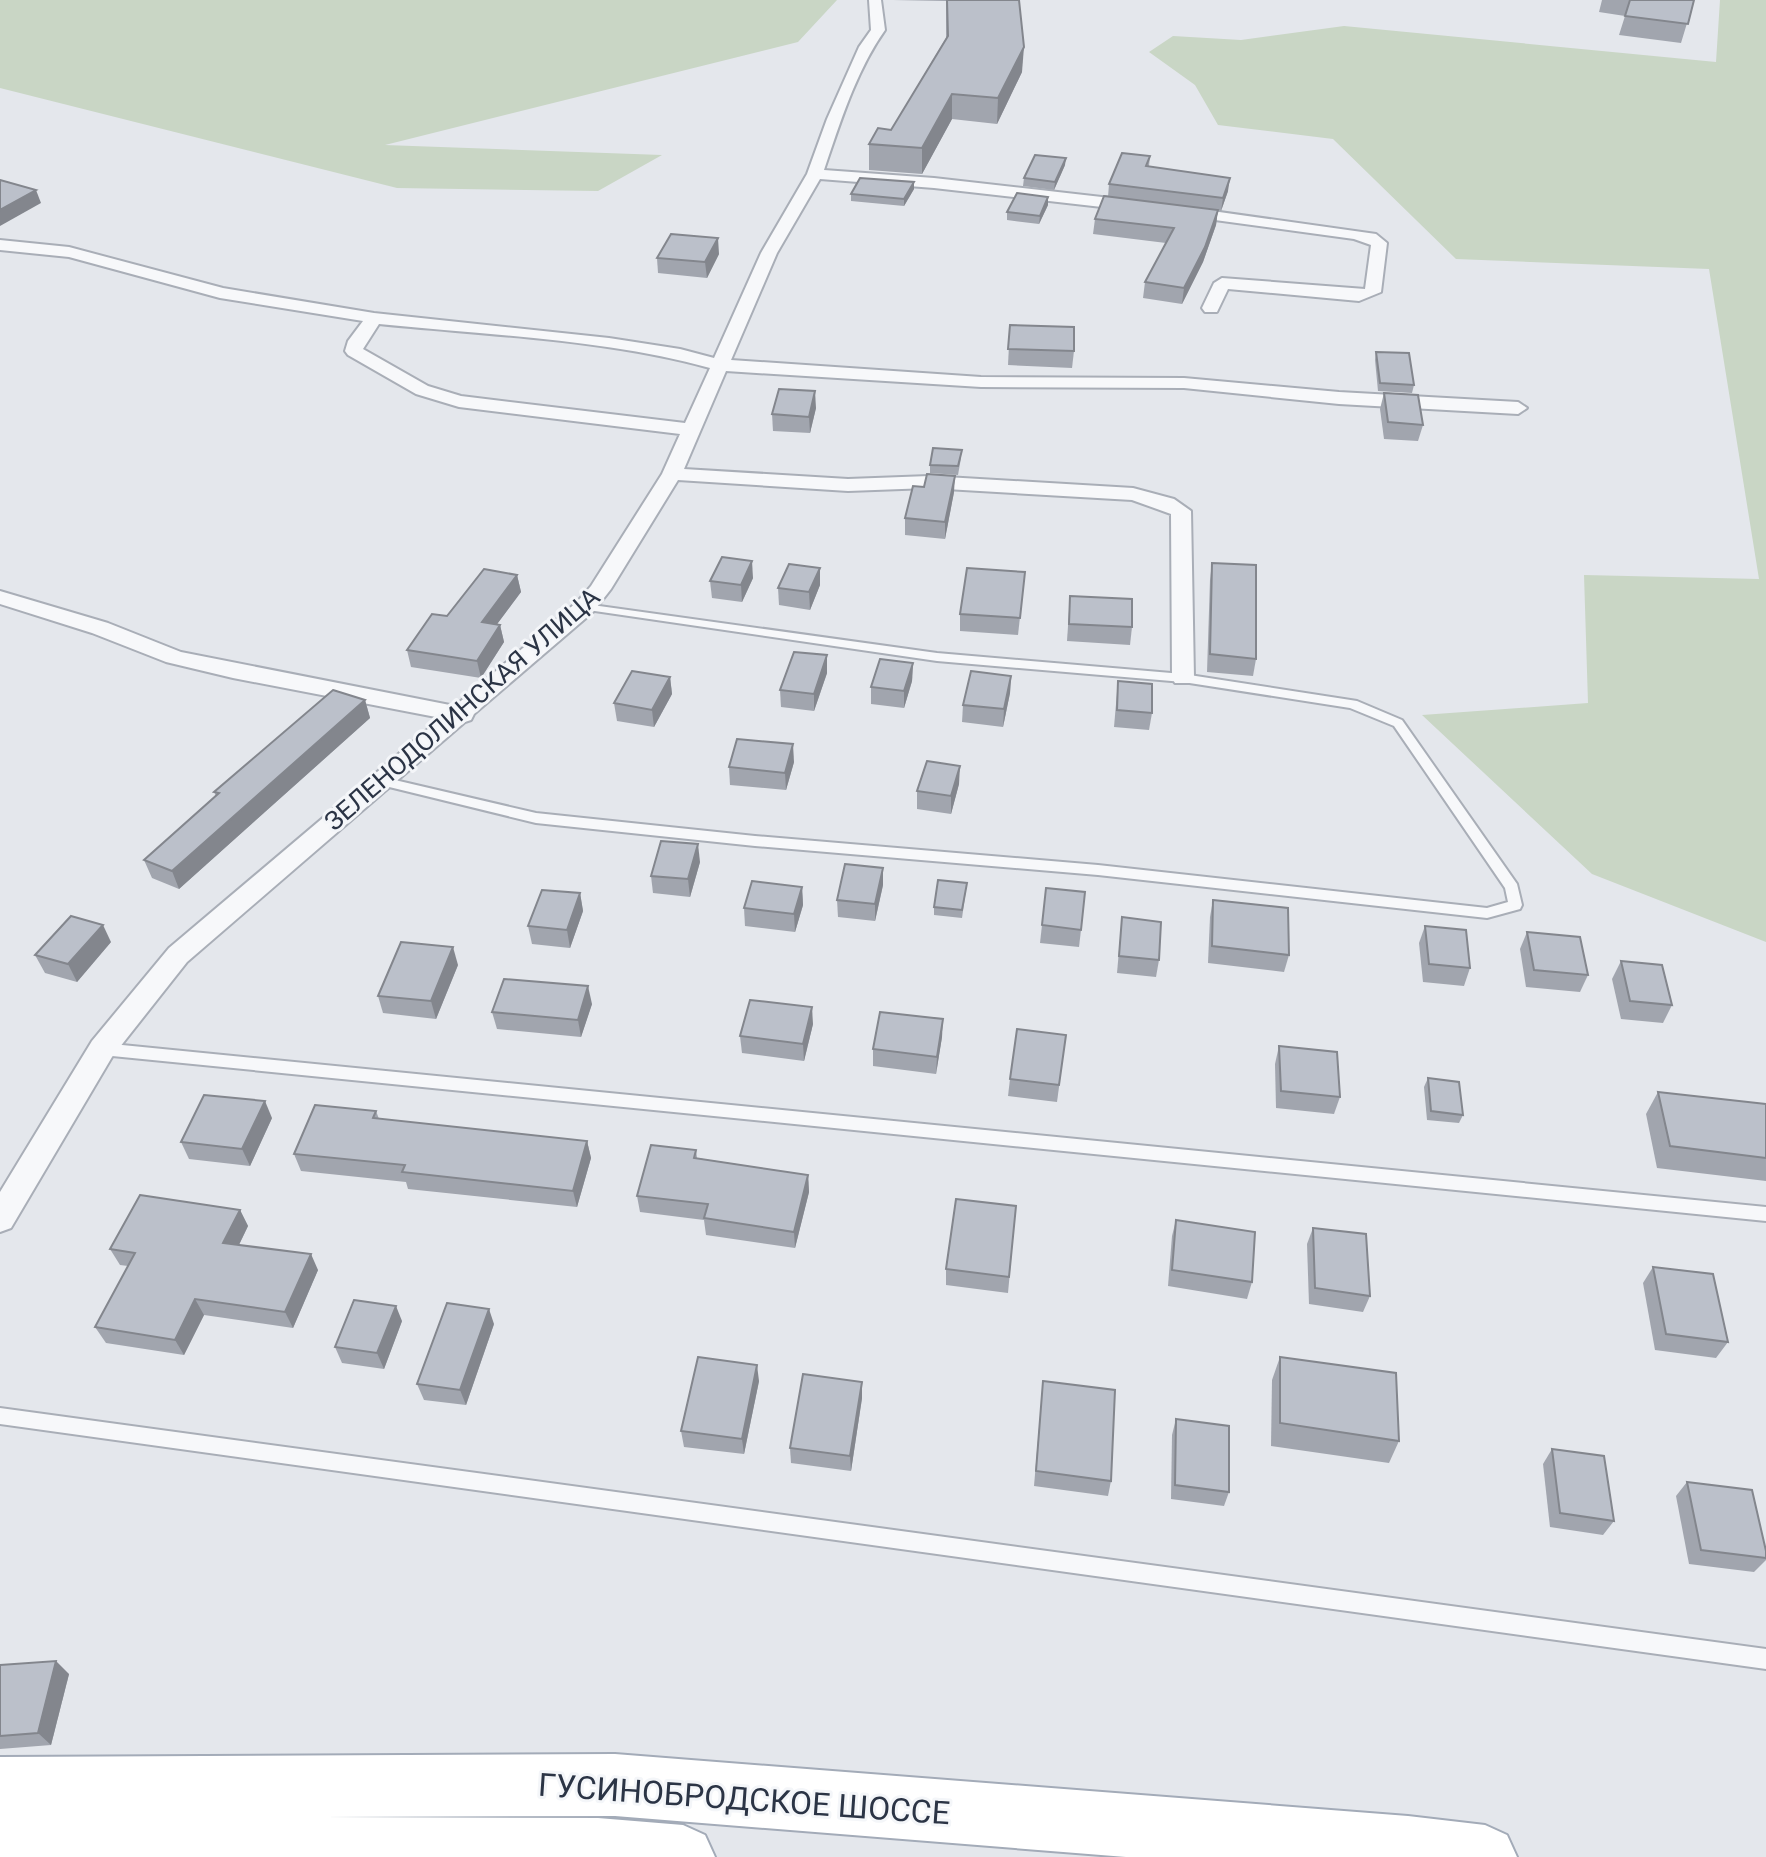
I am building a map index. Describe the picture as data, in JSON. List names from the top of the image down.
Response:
{
  "streets": {
    "main road": ["ГУСИНОБРОДСКОЕ ШОССЕ"],
    "street": ["ЗЕЛЕНОДОЛИНСКАЯ УЛИЦА"]
  }
}
